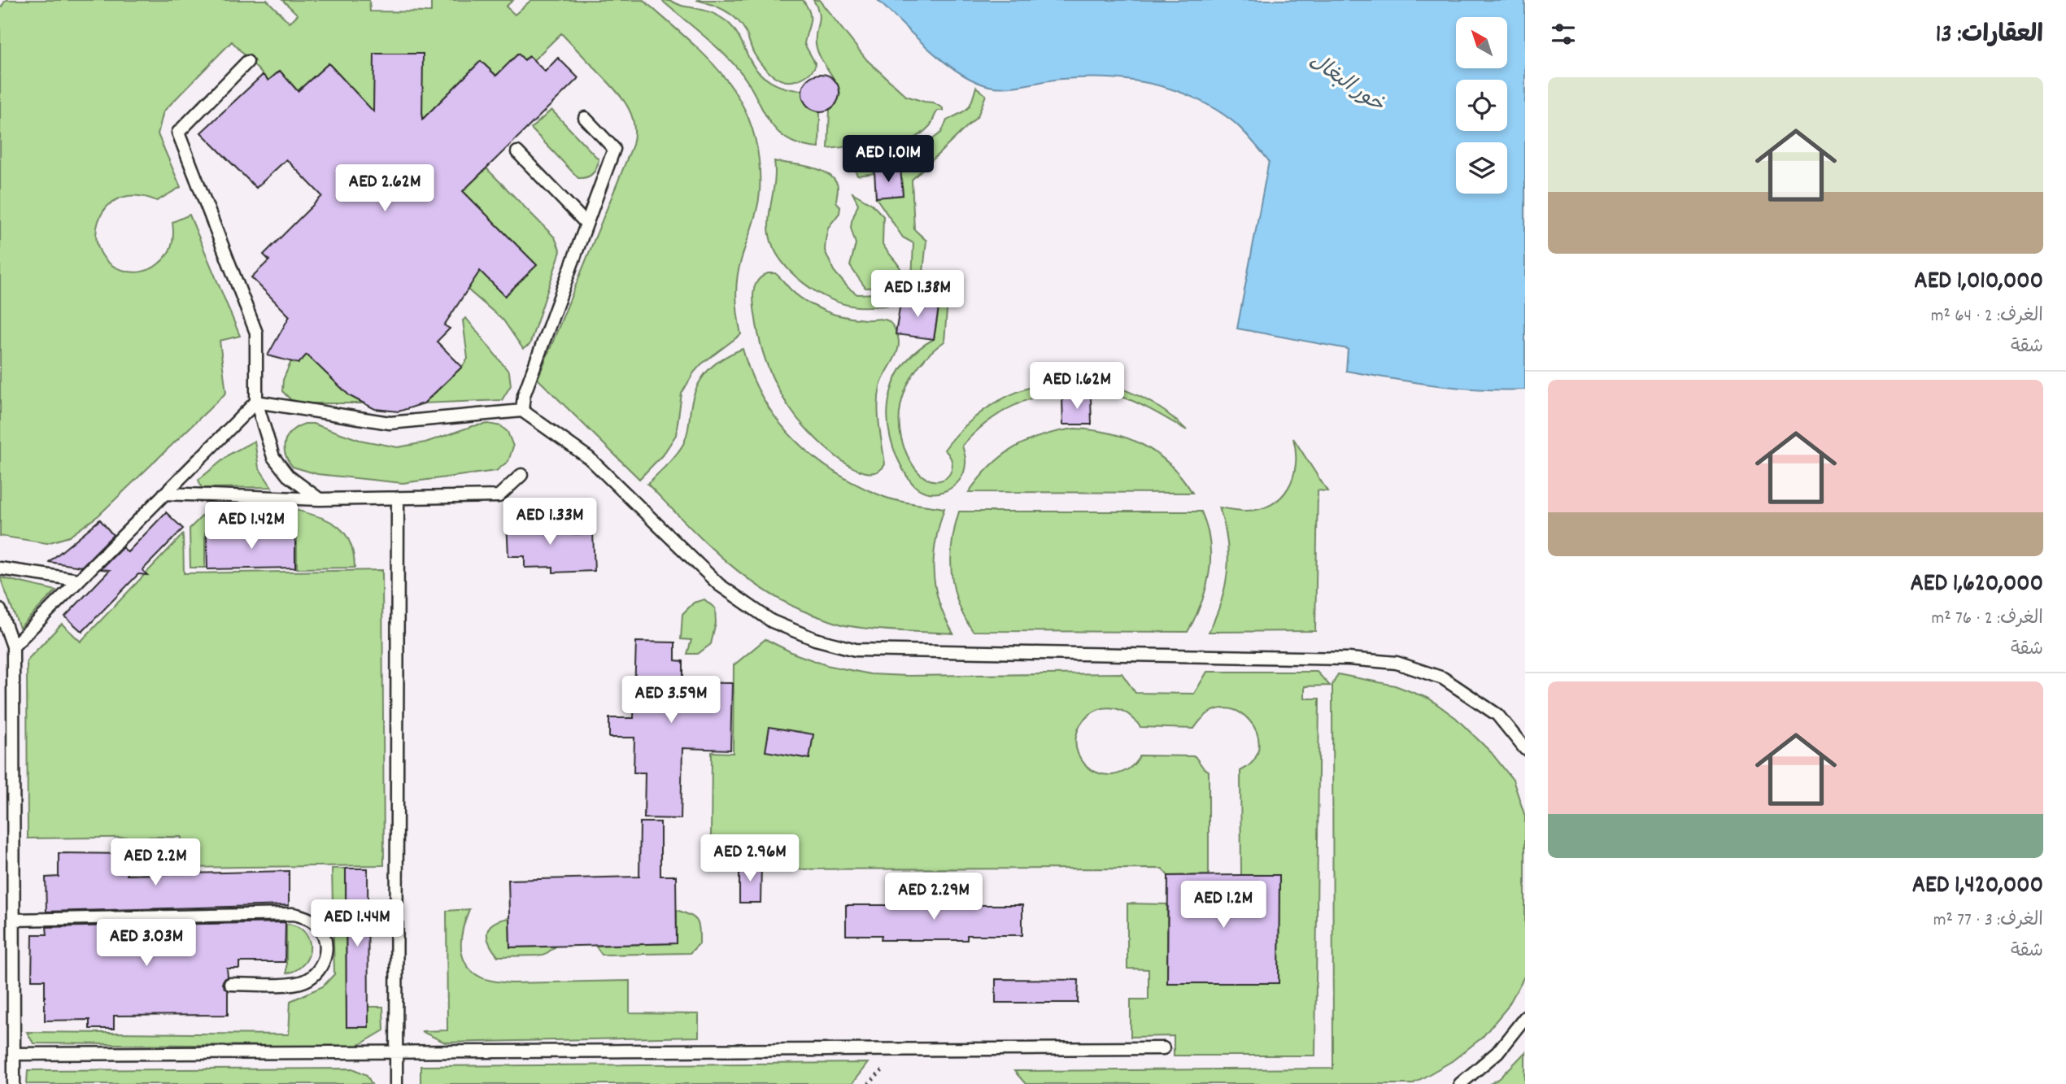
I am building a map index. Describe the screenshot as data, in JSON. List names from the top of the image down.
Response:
{
  "water": ["خور البغال"],
  "north": "top left",
  "page": {
    "heading": "العقارات: 13",
    "list": [
      {
        "name": "AED 1,010,000",
        "note": "الغرف: 2 · 64 m² · شقة"
      },
      {
        "name": "AED 1,620,000",
        "note": "الغرف: 2 · 76 m² · شقة"
      },
      {
        "name": "AED 1,420,000",
        "note": "الغرف: 3 · 77 m² · شقة"
      }
    ],
    "price": [
      "AED 1.01M",
      "AED 2.62M",
      "AED 1.38M",
      "AED 1.62M",
      "AED 1.33M",
      "AED 1.42M",
      "AED 3.59M",
      "AED 2.96M",
      "AED 2.2M",
      "AED 2.29M",
      "AED 1.2M",
      "AED 1.44M",
      "AED 3.03M"
    ]
  }
}
